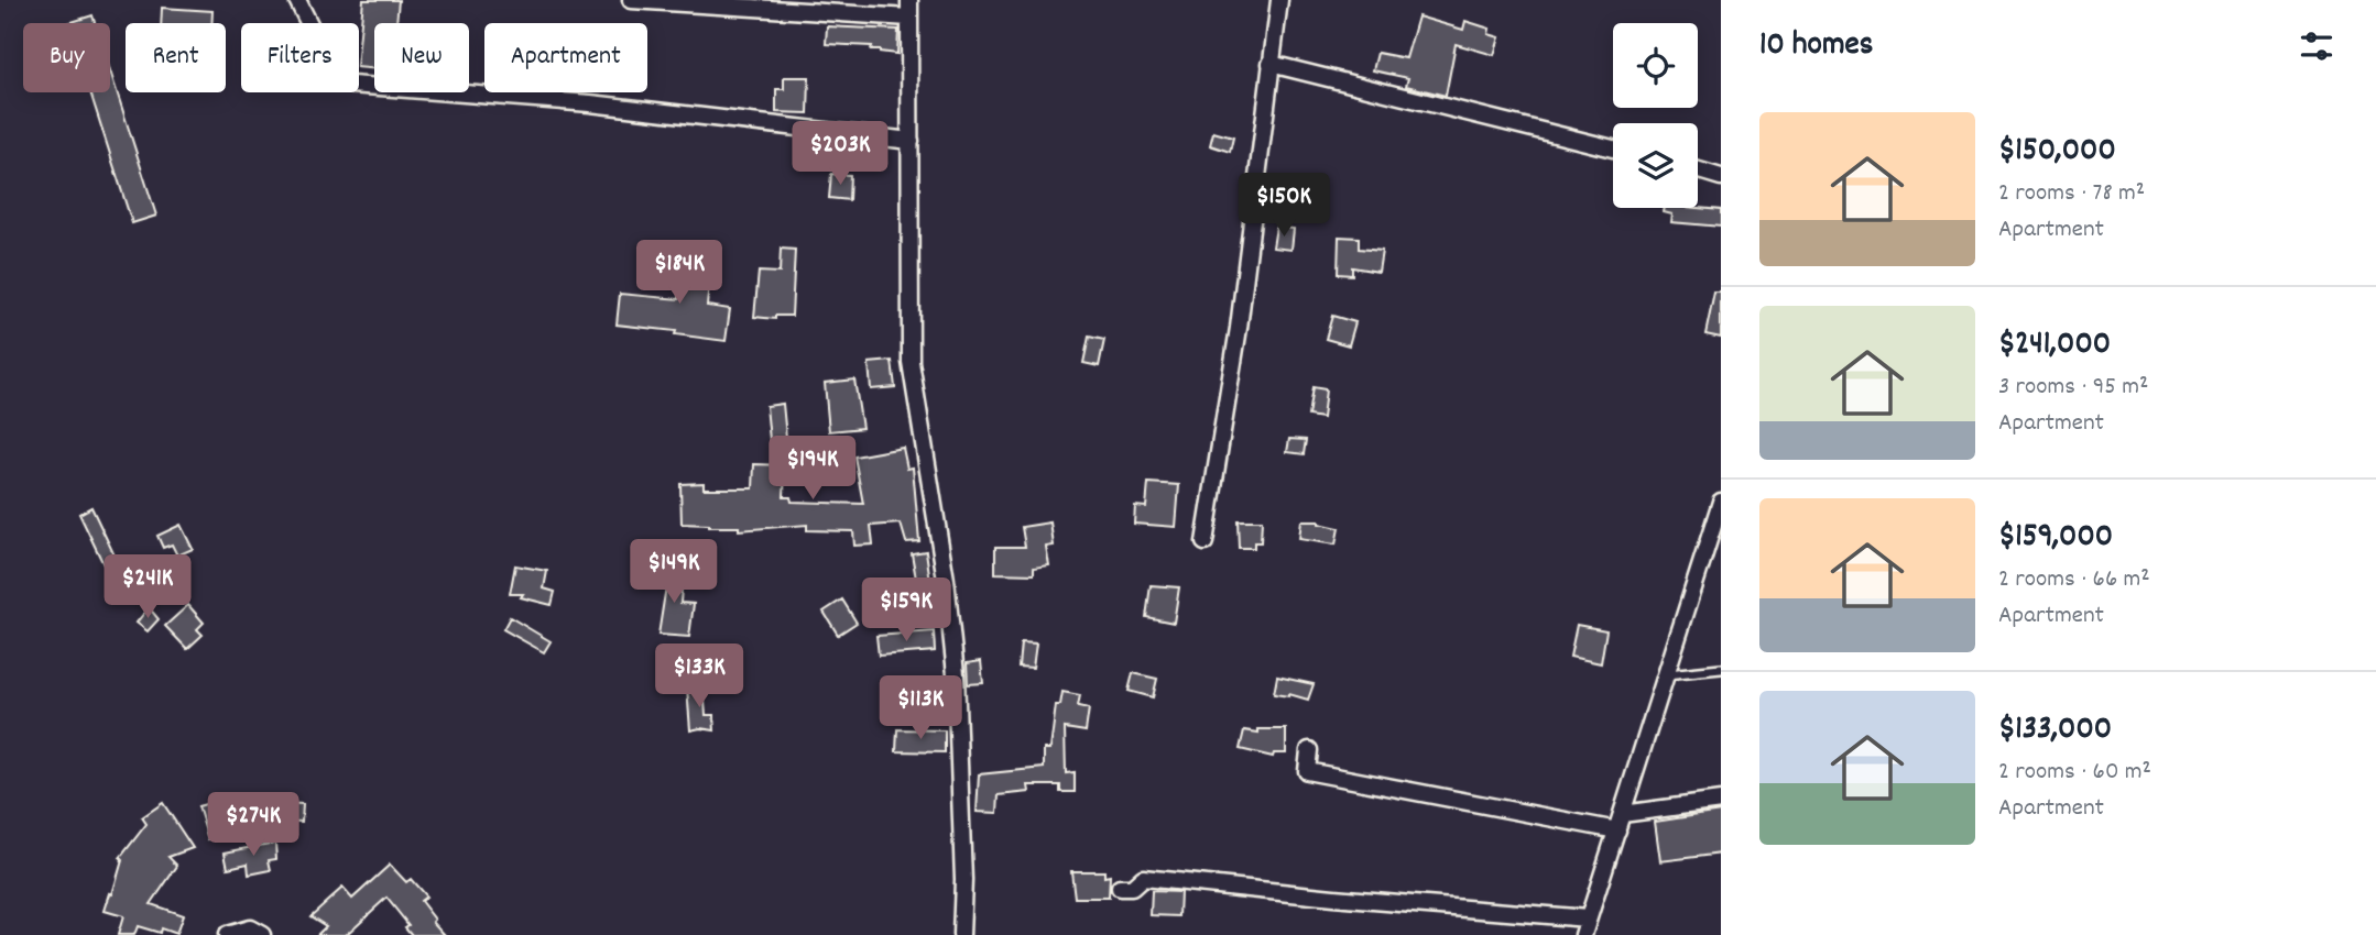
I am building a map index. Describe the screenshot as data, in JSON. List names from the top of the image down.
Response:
{
  "page": {
    "heading": "10 homes",
    "chip": [
      "Buy",
      "Rent",
      "Filters",
      "New",
      "Apartment"
    ],
    "list": [
      {
        "name": "$150,000",
        "note": "2 rooms · 78 m² · Apartment"
      },
      {
        "name": "$241,000",
        "note": "3 rooms · 95 m² · Apartment"
      },
      {
        "name": "$159,000",
        "note": "2 rooms · 66 m² · Apartment"
      },
      {
        "name": "$133,000",
        "note": "2 rooms · 60 m² · Apartment"
      }
    ],
    "price": [
      "$203K",
      "$150K",
      "$184K",
      "$194K",
      "$149K",
      "$241K",
      "$159K",
      "$133K",
      "$113K",
      "$274K"
    ]
  }
}
